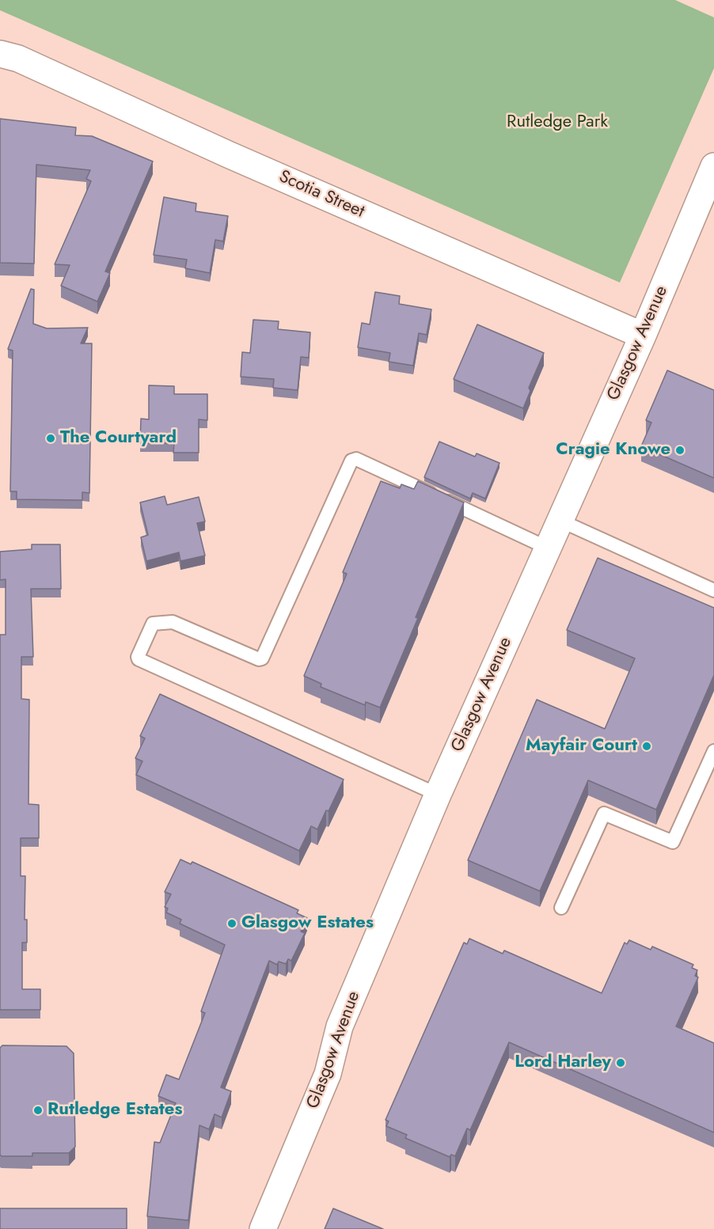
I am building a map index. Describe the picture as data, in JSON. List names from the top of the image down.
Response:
{
  "streets": {
    "street": ["Scotia Street", "Glasgow Avenue"]
  },
  "crossings": [
    ["Scotia Street", "Glasgow Avenue"]
  ],
  "parks": ["Rutledge Park"],
  "places": [
    "The Courtyard",
    "Cragie Knowe",
    "Mayfair Court",
    "Glasgow Estates",
    "Lord Harley",
    "Rutledge Estates"
  ]
}
